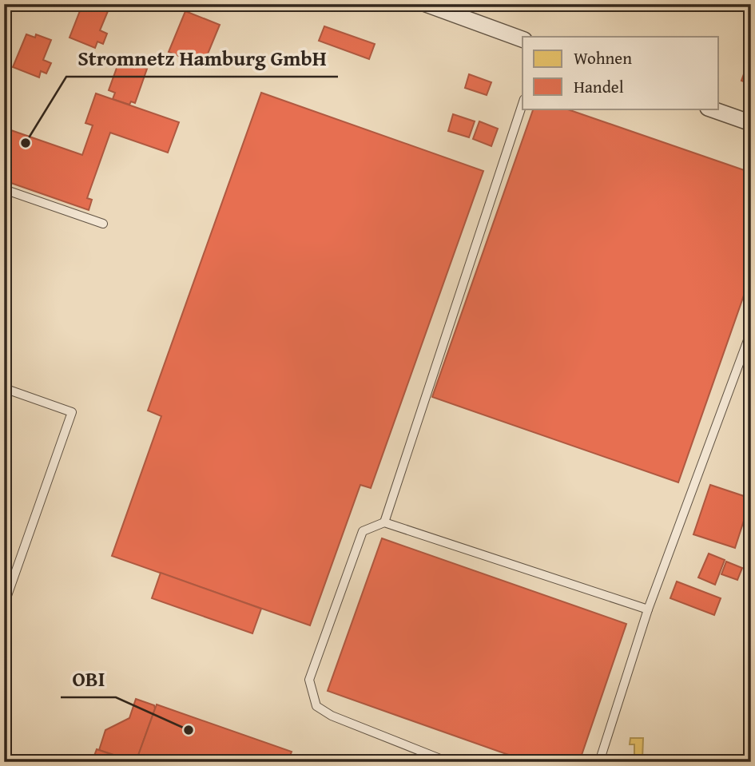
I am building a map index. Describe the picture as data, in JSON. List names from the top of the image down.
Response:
{
  "places": ["Stromnetz Hamburg GmbH", "OBI"],
  "legend": ["Wohnen", "Handel"]
}
